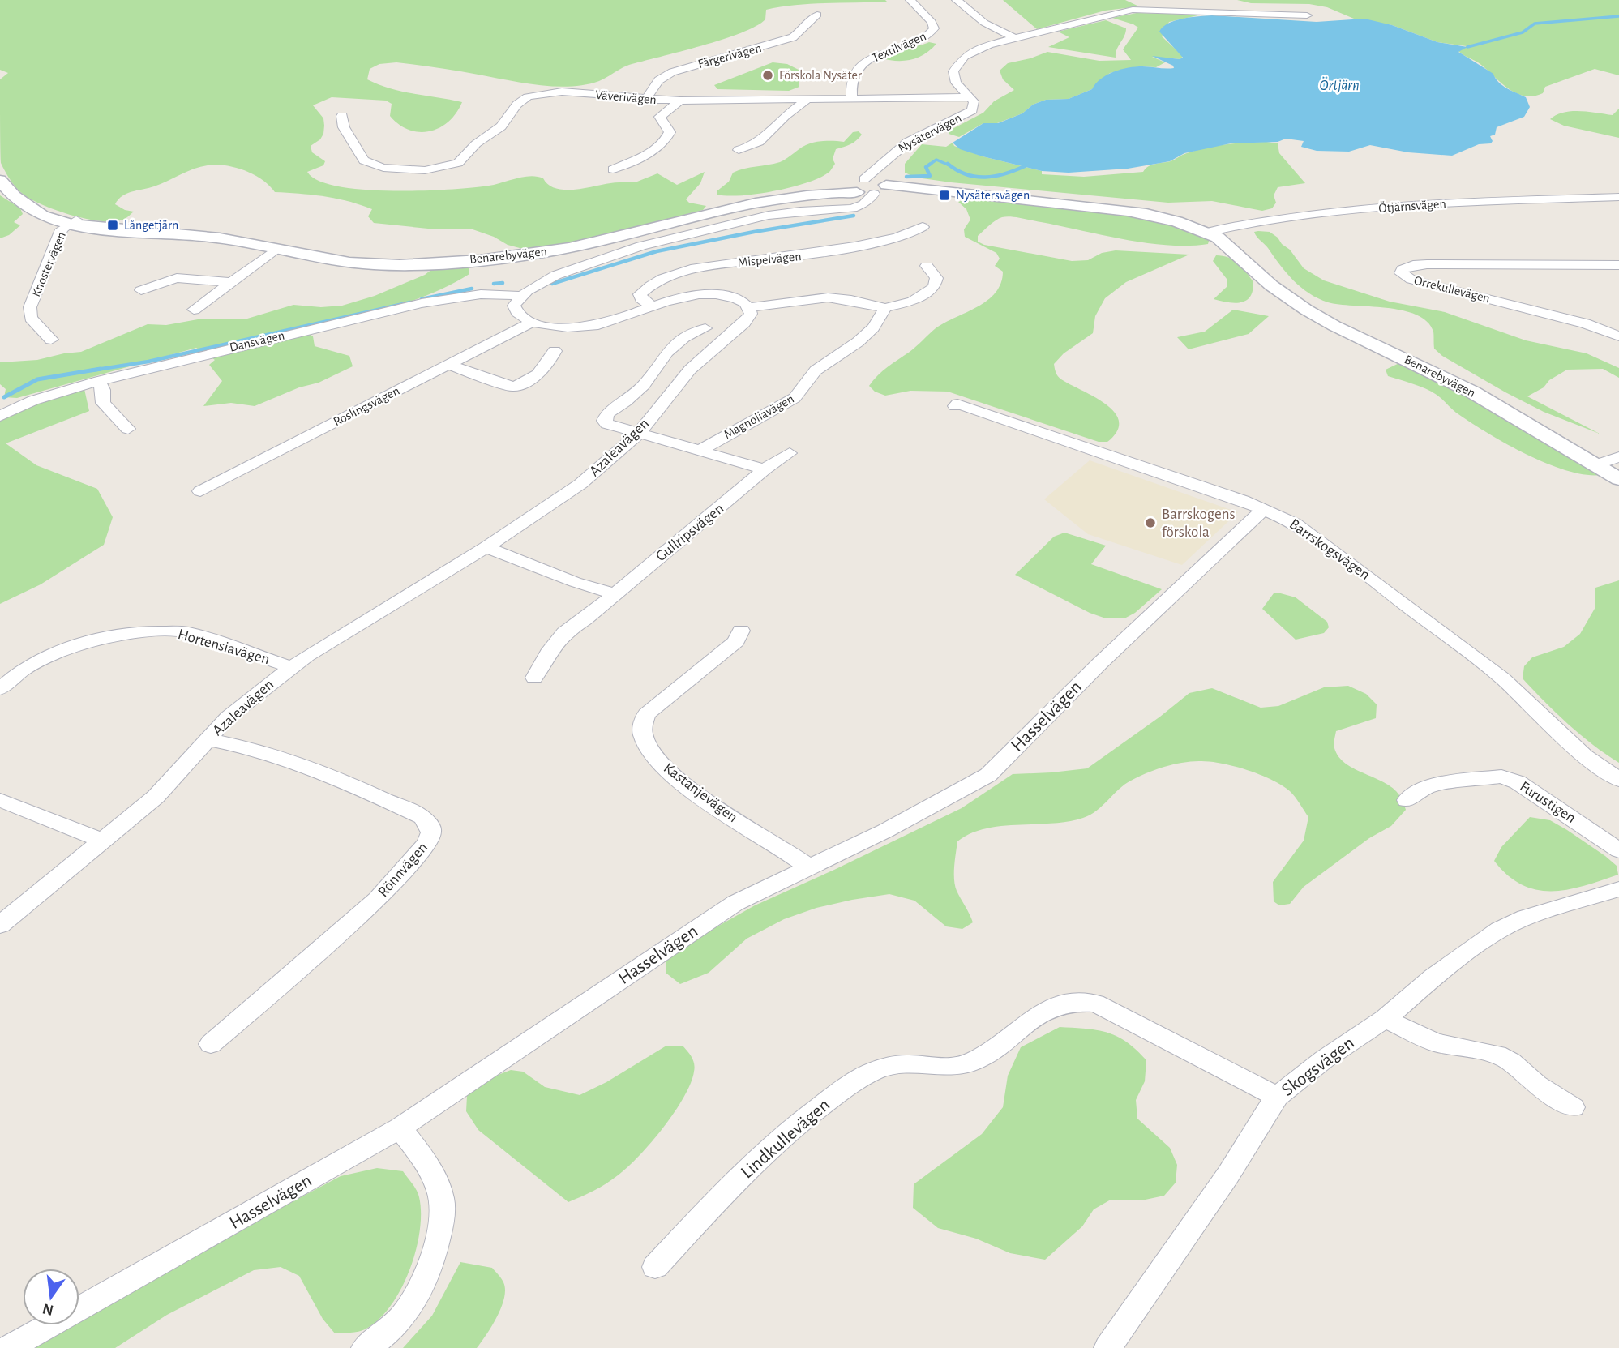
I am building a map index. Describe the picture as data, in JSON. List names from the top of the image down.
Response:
{
  "streets": {
    "street": [
      "Textilvägen",
      "Färgerivägen",
      "Väverivägen",
      "Nysätervägen",
      "Ötjärnsvägen",
      "Benarebyvägen",
      "Mispelvägen",
      "Knostervägen",
      "Orrekullevägen",
      "Dansvägen",
      "Roslingsvägen",
      "Magnoliavägen",
      "Azaleavägen",
      "Gullripsvägen",
      "Barrskogsvägen",
      "Hortensiavägen",
      "Hasselvägen",
      "Kastanjevägen",
      "Furustigen",
      "Rönnvägen",
      "Skogsvägen",
      "Lindkullevägen"
    ]
  },
  "crossings": [
    ["Textilvägen", "Väverivägen"],
    ["Färgerivägen", "Väverivägen"],
    ["Väverivägen", "Nysätervägen"],
    ["Nysätervägen", "Benarebyvägen"],
    ["Ötjärnsvägen", "Benarebyvägen"],
    ["Benarebyvägen", "Knostervägen"],
    ["Azaleavägen", "Hortensiavägen"],
    ["Azaleavägen", "Rönnvägen"],
    ["Barrskogsvägen", "Hasselvägen"],
    ["Hasselvägen", "Kastanjevägen"],
    ["Skogsvägen", "Lindkullevägen"]
  ],
  "water": ["Örtjärn"],
  "places": {
    "other": ["Förskola Nysäter", "Barrskogens förskola"],
    "transit": ["Nysätersvägen", "Långetjärn"]
  },
  "north": "bottom"
}
